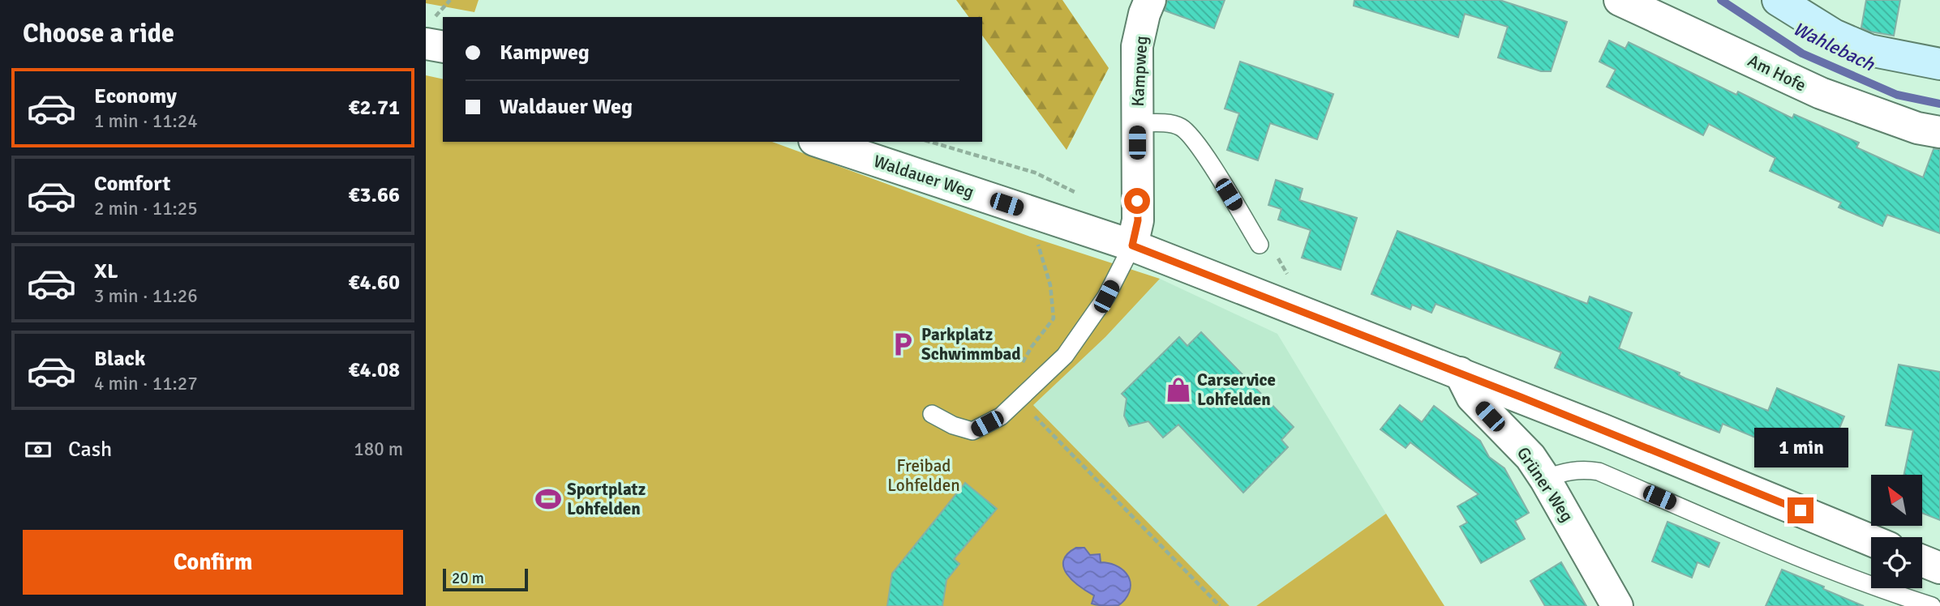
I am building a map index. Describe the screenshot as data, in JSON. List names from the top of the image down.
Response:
{
  "streets": {
    "street": [
      "Kampweg",
      "Am Hofe",
      "Waldauer Weg",
      "Grüner Weg"
    ]
  },
  "crossings": [
    ["Kampweg", "Waldauer Weg"],
    ["Waldauer Weg", "Grüner Weg"]
  ],
  "water": ["Wahlebach"],
  "parks": ["Freibad Lohfelden"],
  "places": {
    "parking": ["Parkplatz Schwimmbad"],
    "shop": ["Carservice Lohfelden"],
    "sports": ["Sportplatz Lohfelden"]
  },
  "scale_bar": "20 m",
  "north": "top left",
  "page": {
    "heading": "Choose a ride",
    "banner": ["Kampweg", "Waldauer Weg"],
    "list": [
      {
        "name": "Economy",
        "note": "1 min · 11:24",
        "value": "€2.71"
      },
      {
        "name": "Comfort",
        "note": "2 min · 11:25",
        "value": "€3.66"
      },
      {
        "name": "XL",
        "note": "3 min · 11:26",
        "value": "€4.60"
      },
      {
        "name": "Black",
        "note": "4 min · 11:27",
        "value": "€4.08"
      }
    ],
    "pay": ["Cash", "180 m"],
    "bubble": "1 min",
    "buttons": "Confirm",
    "scale": "20 m"
  }
}
